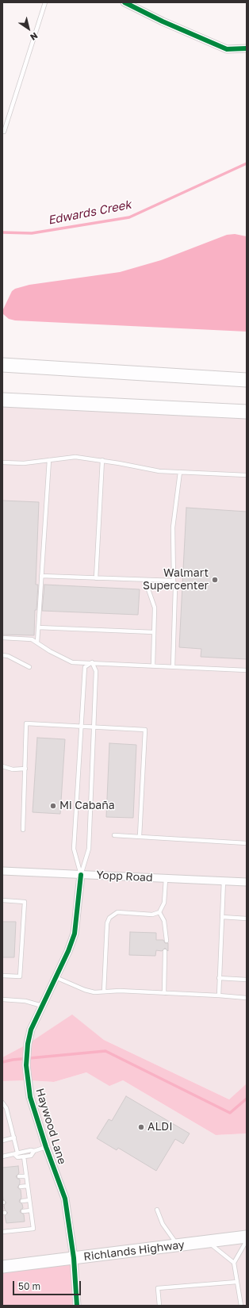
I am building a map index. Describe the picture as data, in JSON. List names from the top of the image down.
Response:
{
  "streets": {
    "main road": ["Richlands Highway"],
    "street": ["Yopp Road", "Haywood Lane"]
  },
  "crossings": [
    ["Yopp Road", "Haywood Lane"],
    ["Haywood Lane", "Richlands Highway"]
  ],
  "water": ["Edwards Creek"],
  "places": ["Walmart Supercenter", "Mi Cabaña", "ALDI"],
  "scale_bar": "50 m",
  "north": "bottom right"
}
